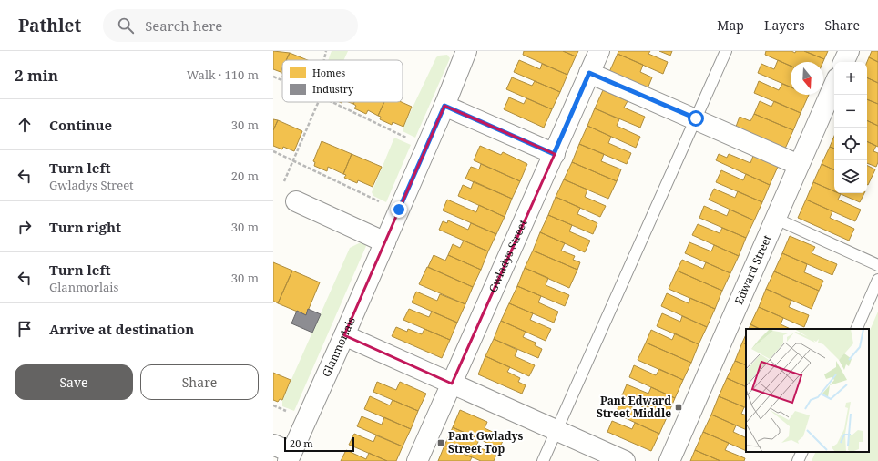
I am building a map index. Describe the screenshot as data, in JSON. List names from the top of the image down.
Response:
{
  "streets": {
    "street": ["Gwladys Street", "Edward Street", "Glanmorlais"]
  },
  "places": {
    "transit": ["Pant Edward Street Middle", "Pant Gwladys Street Top"]
  },
  "legend": ["Homes", "Industry"],
  "scale_bar": "20 m",
  "north": "bottom",
  "page": {
    "header": "Pathlet",
    "search": "Search here",
    "nav": ["Map", "Layers", "Share"],
    "heading": ["2 min", "Walk · 110 m"],
    "map_buttons": ["+", "−"],
    "list": [
      ["Continue", "30 m"],
      ["Turn left", "Gwladys Street", "20 m"],
      ["Turn right", "30 m"],
      ["Turn left", "Glanmorlais", "30 m"],
      "Arrive at destination"
    ],
    "buttons": ["Save", "Share"],
    "scale": "20 m"
  }
}
